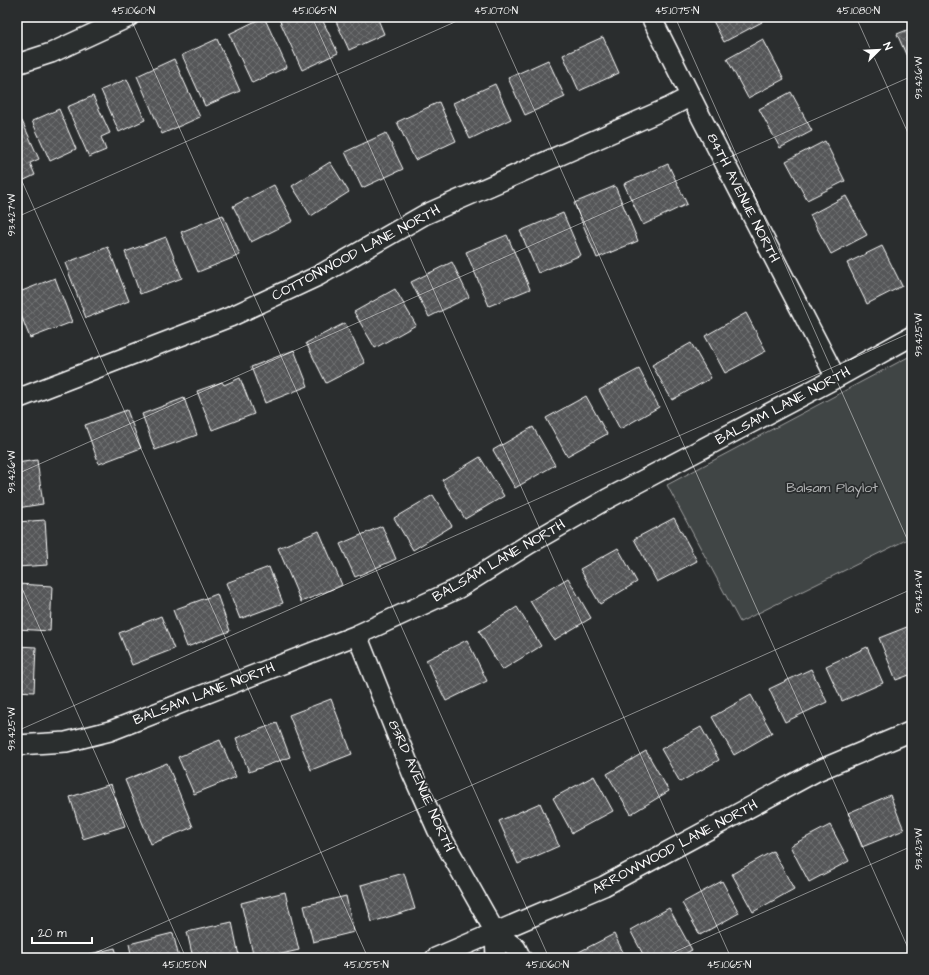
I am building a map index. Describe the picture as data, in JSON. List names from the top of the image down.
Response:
{
  "streets": {
    "street": [
      "84TH AVENUE NORTH",
      "COTTONWOOD LANE NORTH",
      "BALSAM LANE NORTH",
      "83RD AVENUE NORTH",
      "ARROWWOOD LANE NORTH"
    ]
  },
  "crossings": [
    ["84TH AVENUE NORTH", "COTTONWOOD LANE NORTH"],
    ["84TH AVENUE NORTH", "BALSAM LANE NORTH"],
    ["BALSAM LANE NORTH", "83RD AVENUE NORTH"],
    ["83RD AVENUE NORTH", "ARROWWOOD LANE NORTH"]
  ],
  "parks": ["Balsam Playlot"],
  "scale_bar": "20 m",
  "north": "top right",
  "coordinates": [
    "45.1060°N",
    "45.1065°N",
    "45.1070°N",
    "45.1075°N",
    "45.1080°N",
    "93.426°W",
    "93.427°W",
    "93.425°W",
    "93.424°W",
    "93.423°W",
    "45.1050°N",
    "45.1055°N"
  ]
}
